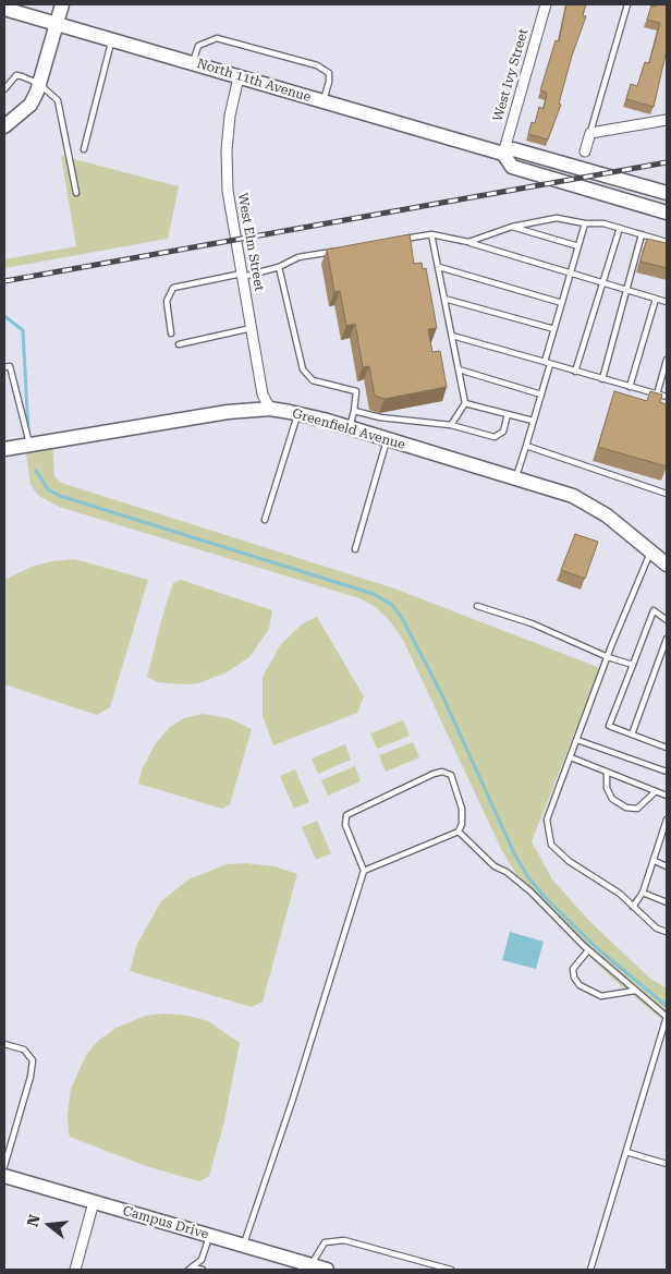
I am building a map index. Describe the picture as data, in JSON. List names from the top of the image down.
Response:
{
  "streets": {
    "street": [
      "West Ivy Street",
      "North 11th Avenue",
      "West Elm Street",
      "Greenfield Avenue",
      "Campus Drive"
    ]
  },
  "crossings": [
    ["West Ivy Street", "North 11th Avenue"],
    ["North 11th Avenue", "West Elm Street"],
    ["West Elm Street", "Greenfield Avenue"]
  ],
  "north": "left"
}
